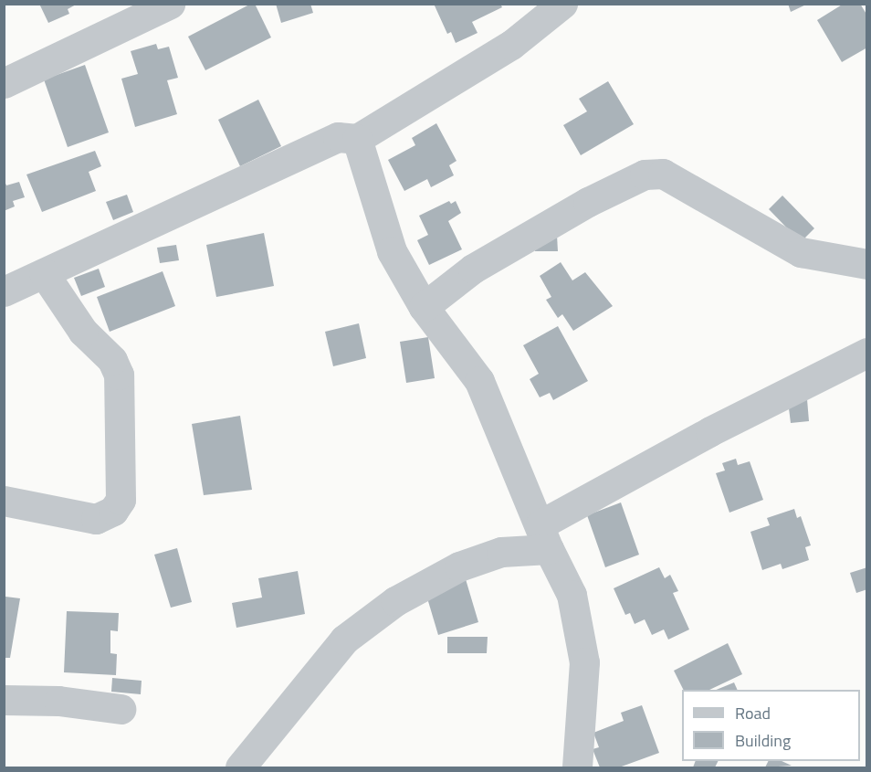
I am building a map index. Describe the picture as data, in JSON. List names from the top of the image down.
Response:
{
  "legend": ["Road", "Building"]
}
